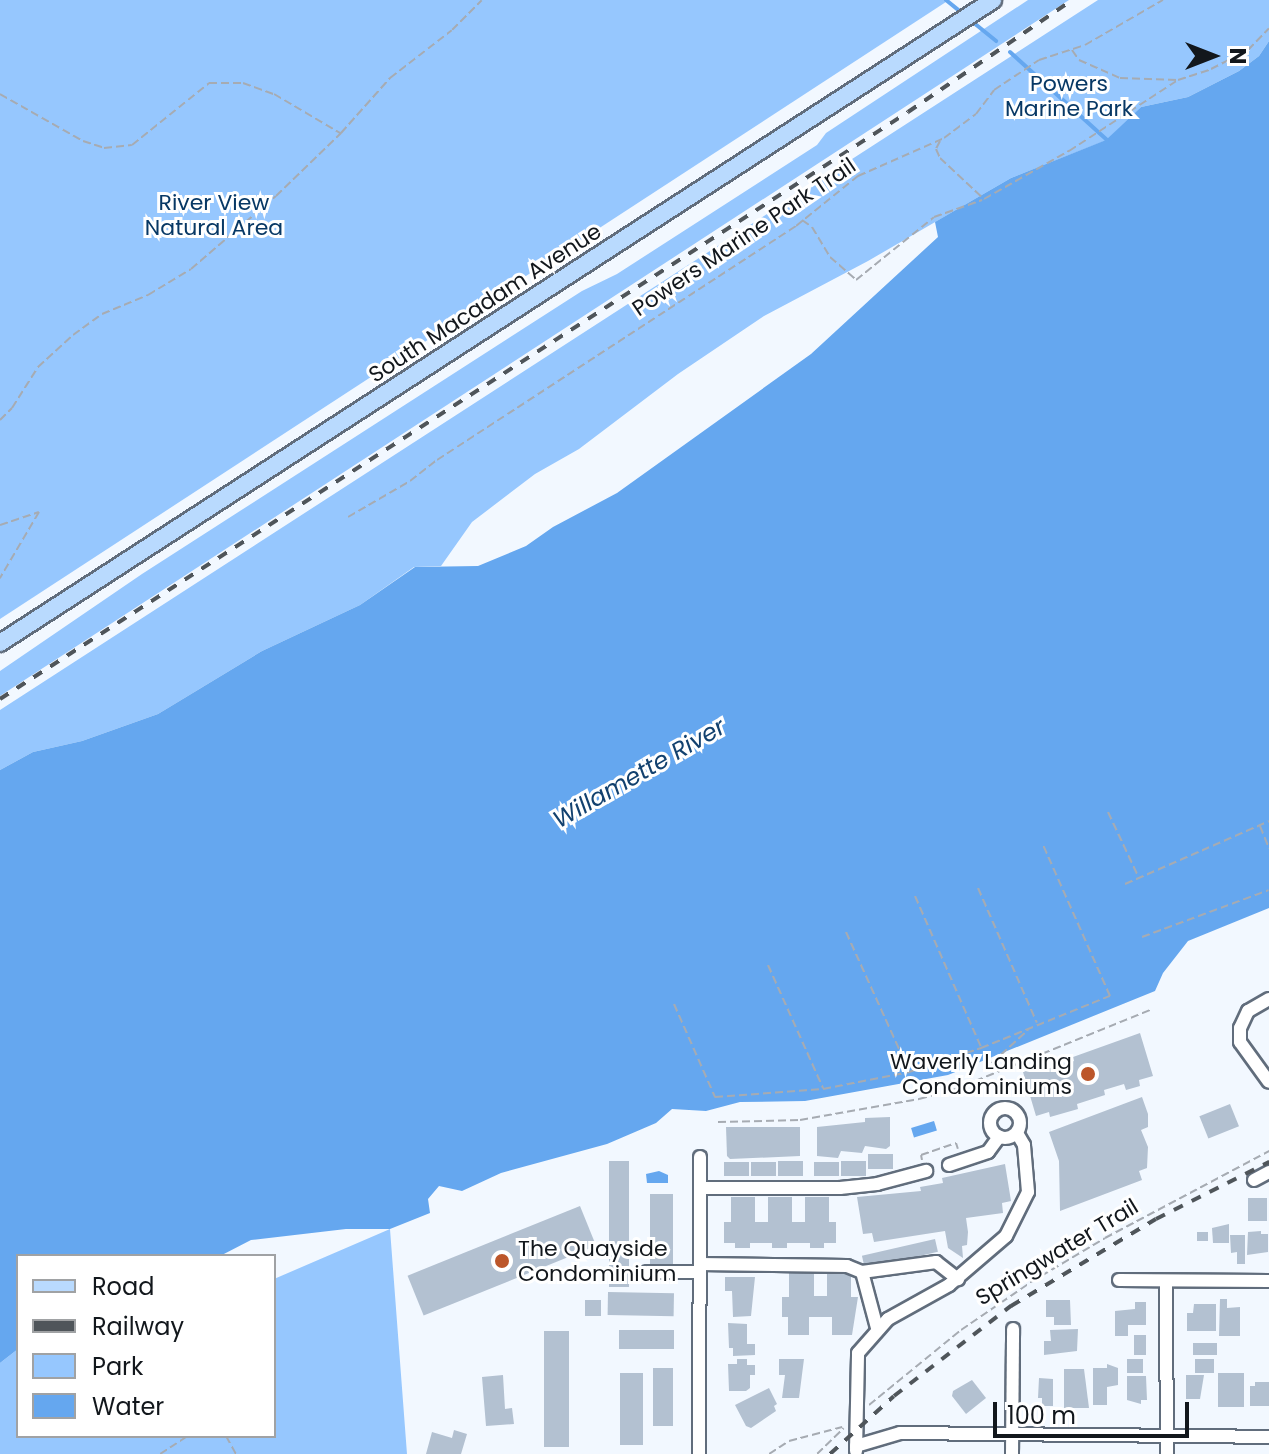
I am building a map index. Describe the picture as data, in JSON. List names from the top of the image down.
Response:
{
  "streets": {
    "main road": ["South Macadam Avenue"],
    "path": ["Powers Marine Park Trail", "Springwater Trail"]
  },
  "water": ["Willamette River"],
  "parks": ["Powers Marine Park", "River View Natural Area"],
  "places": ["Waverly Landing Condominiums", "The Quayside Condominium"],
  "legend": [
    "Road",
    "Railway",
    "Park",
    "Water"
  ],
  "scale_bar": "100 m",
  "north": "right"
}
